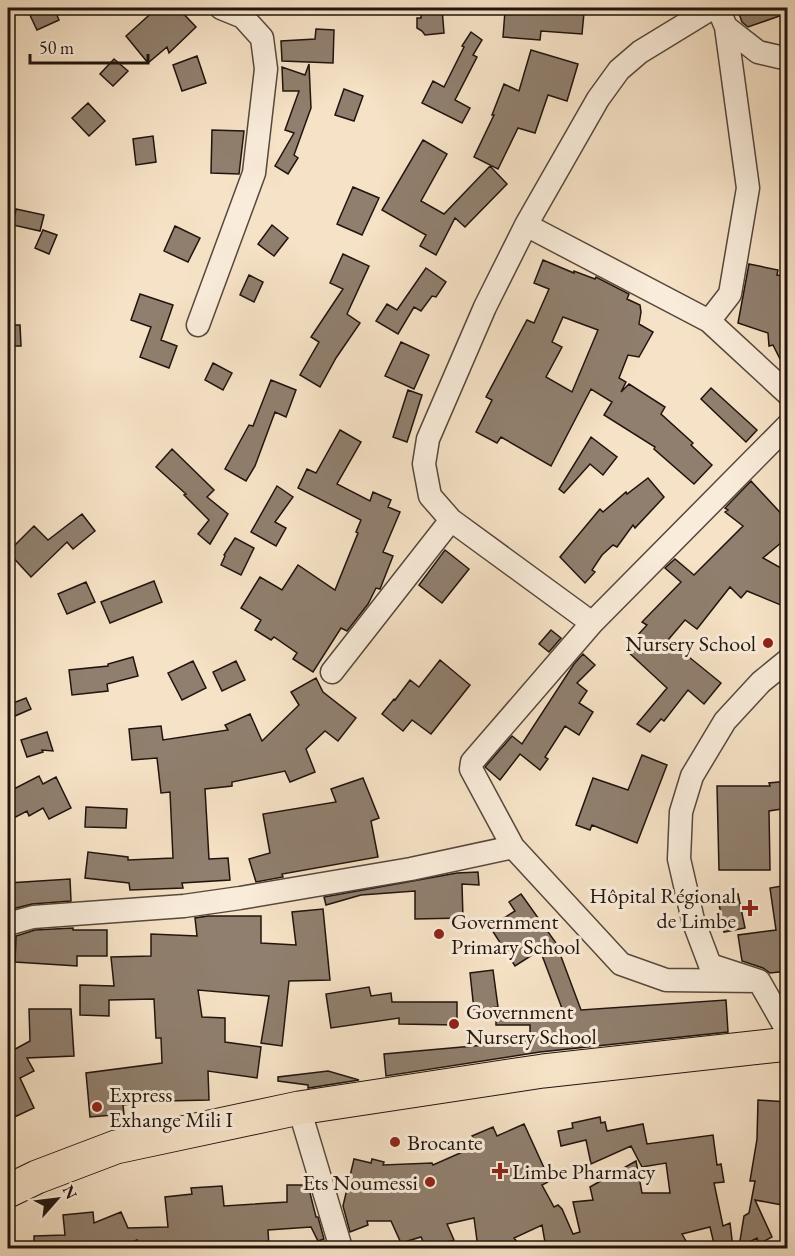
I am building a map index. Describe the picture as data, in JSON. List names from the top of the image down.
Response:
{
  "places": {
    "other": [
      "Nursery School",
      "Government Primary School",
      "Government Nursery School",
      "Express Exhange Mili I",
      "Brocante",
      "Ets Noumessi"
    ],
    "health": ["Hôpital Régional de Limbe", "Limbe Pharmacy"]
  },
  "scale_bar": "50 m",
  "north": "top right"
}
